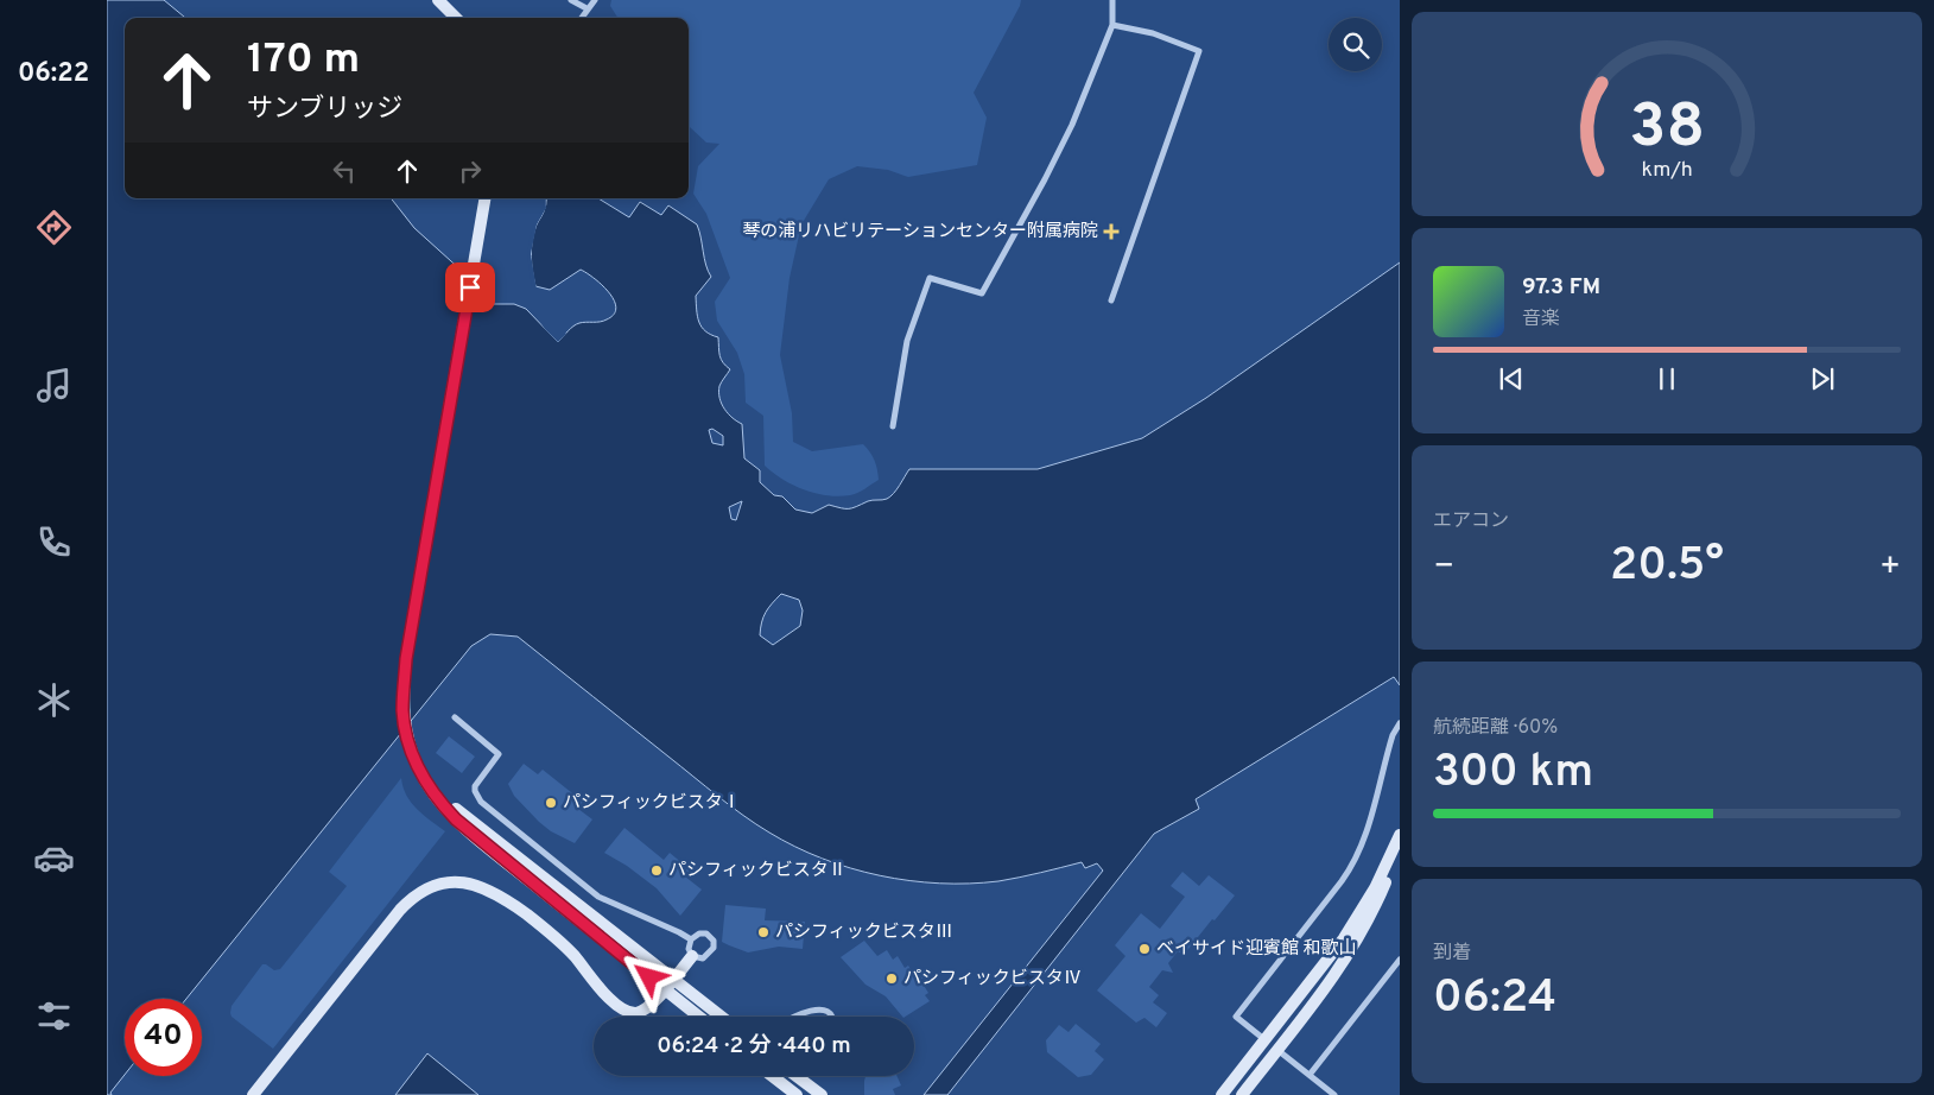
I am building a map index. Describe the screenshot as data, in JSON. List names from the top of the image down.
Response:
{
  "places": {
    "health": ["琴の浦リハビリテーションセンター附属病院"],
    "other": [
      "パシフィックビスタⅠ",
      "パシフィックビスタⅡ",
      "パシフィックビスタⅢ",
      "ベイサイド迎賓館 和歌山",
      "パシフィックビスタⅣ"
    ]
  },
  "page": {
    "tabs": "06:22",
    "turn": ["170 m", "サンブリッジ"],
    "song": ["97.3 FM", "音楽"],
    "tile": [
      "エアコン",
      ["航続距離 · 60%", "300 km"],
      ["到着", "06:24"]
    ],
    "heat": ["−", "20.5°", "+"],
    "limit": "40",
    "trip": "06:24 · 2 分 · 440 m",
    "gauge": ["38", "km/h"]
  }
}
